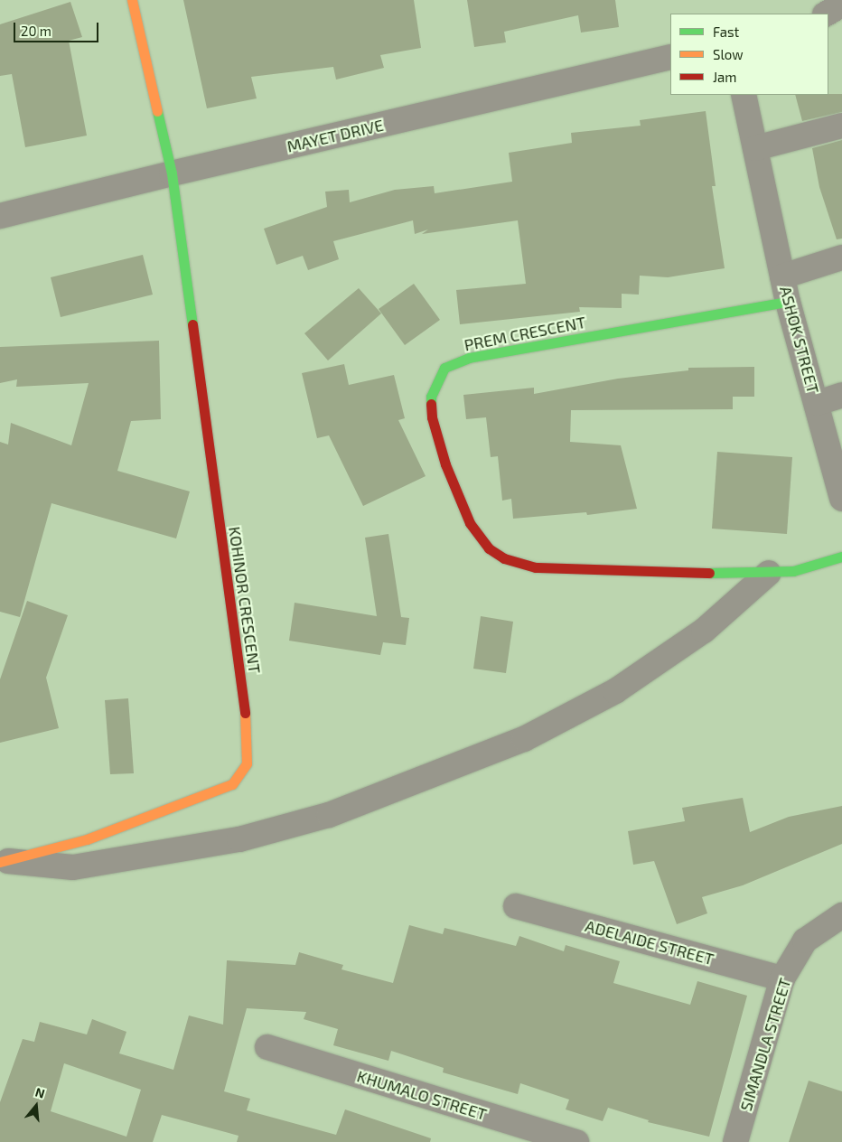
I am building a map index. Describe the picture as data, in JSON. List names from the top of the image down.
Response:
{
  "streets": {
    "street": [
      "MAYET DRIVE",
      "PREM CRESCENT",
      "ASHOK STREET",
      "KOHINOR CRESCENT",
      "ADELAIDE STREET",
      "SIMANDLA STREET",
      "KHUMALO STREET"
    ]
  },
  "crossings": [
    ["MAYET DRIVE", "KOHINOR CRESCENT"],
    ["PREM CRESCENT", "ASHOK STREET"],
    ["ADELAIDE STREET", "SIMANDLA STREET"]
  ],
  "legend": ["Fast", "Slow", "Jam"],
  "scale_bar": "20 m",
  "north": "top"
}
